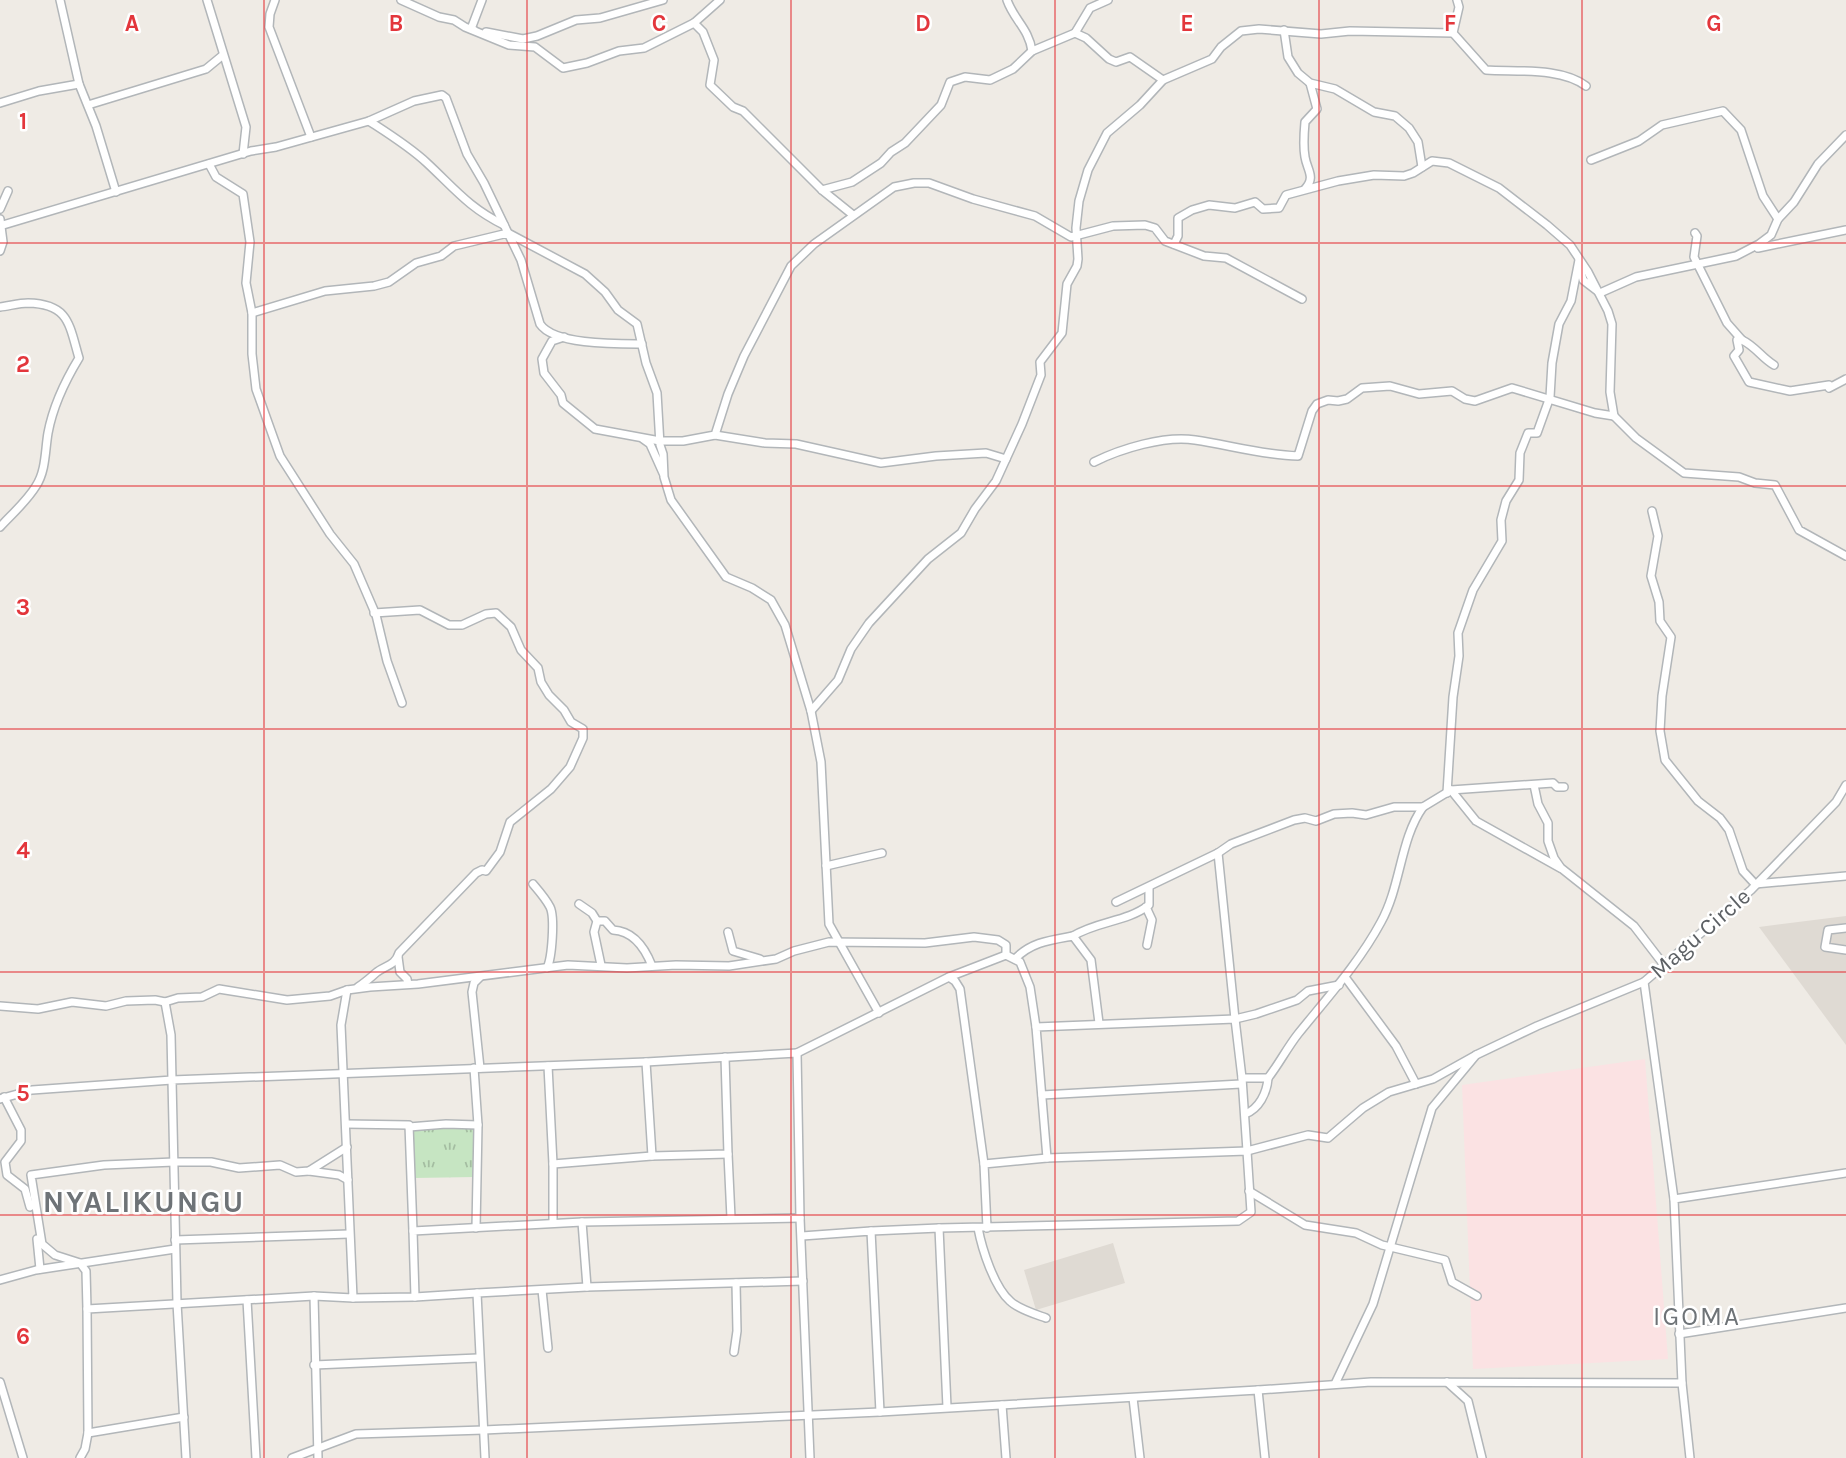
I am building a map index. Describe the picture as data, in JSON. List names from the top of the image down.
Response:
{
  "streets": {
    "street": ["Magu Circle"]
  },
  "districts": ["NYALIKUNGU", "IGOMA"],
  "grid": {
    "columns": [
      "A",
      "B",
      "C",
      "D",
      "E",
      "F",
      "G"
    ],
    "rows": [
      "1",
      "2",
      "3",
      "4",
      "5",
      "6"
    ]
  }
}
